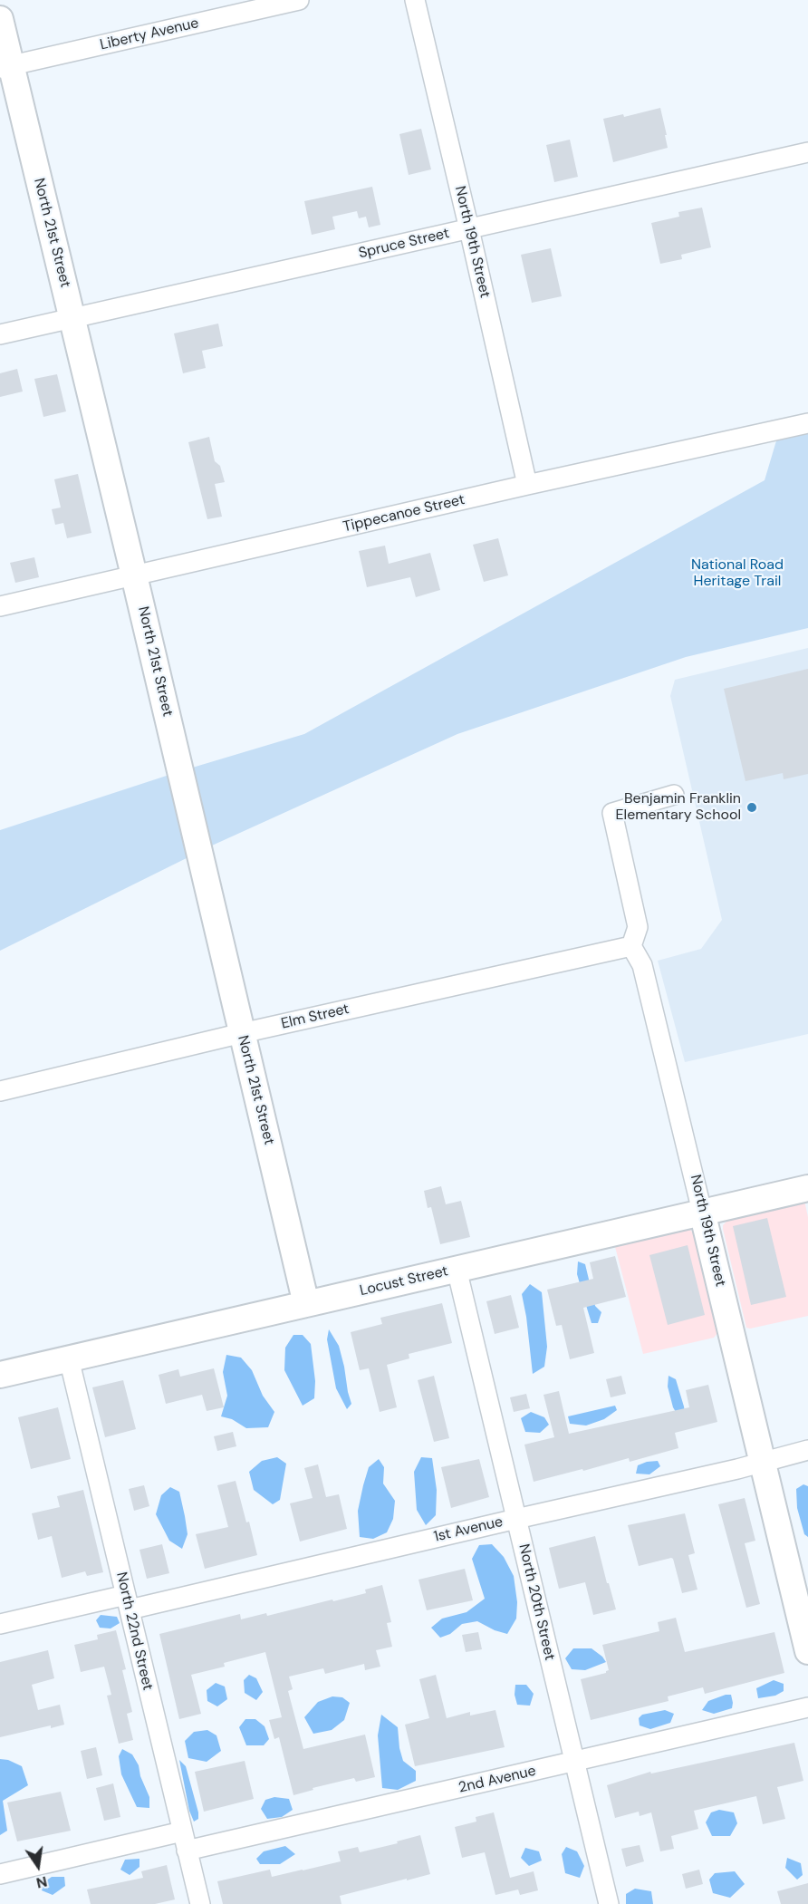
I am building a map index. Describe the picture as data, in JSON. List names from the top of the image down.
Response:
{
  "streets": {
    "street": [
      "Liberty Avenue",
      "North 21st Street",
      "North 19th Street",
      "Spruce Street",
      "Tippecanoe Street",
      "Elm Street",
      "Locust Street",
      "1st Avenue",
      "North 20th Street",
      "North 22nd Street",
      "2nd Avenue"
    ]
  },
  "crossings": [
    ["Liberty Avenue", "North 21st Street"],
    ["North 21st Street", "Spruce Street"],
    ["North 21st Street", "Tippecanoe Street"],
    ["North 21st Street", "Elm Street"],
    ["North 21st Street", "Locust Street"],
    ["North 19th Street", "Spruce Street"],
    ["North 19th Street", "Tippecanoe Street"],
    ["North 19th Street", "Elm Street"],
    ["North 19th Street", "Locust Street"],
    ["North 19th Street", "1st Avenue"],
    ["Locust Street", "North 20th Street"],
    ["Locust Street", "North 22nd Street"],
    ["1st Avenue", "North 20th Street"],
    ["1st Avenue", "North 22nd Street"],
    ["North 20th Street", "2nd Avenue"],
    ["North 22nd Street", "2nd Avenue"]
  ],
  "parks": ["National Road Heritage Trail"],
  "places": ["Benjamin Franklin Elementary School"],
  "north": "bottom"
}
